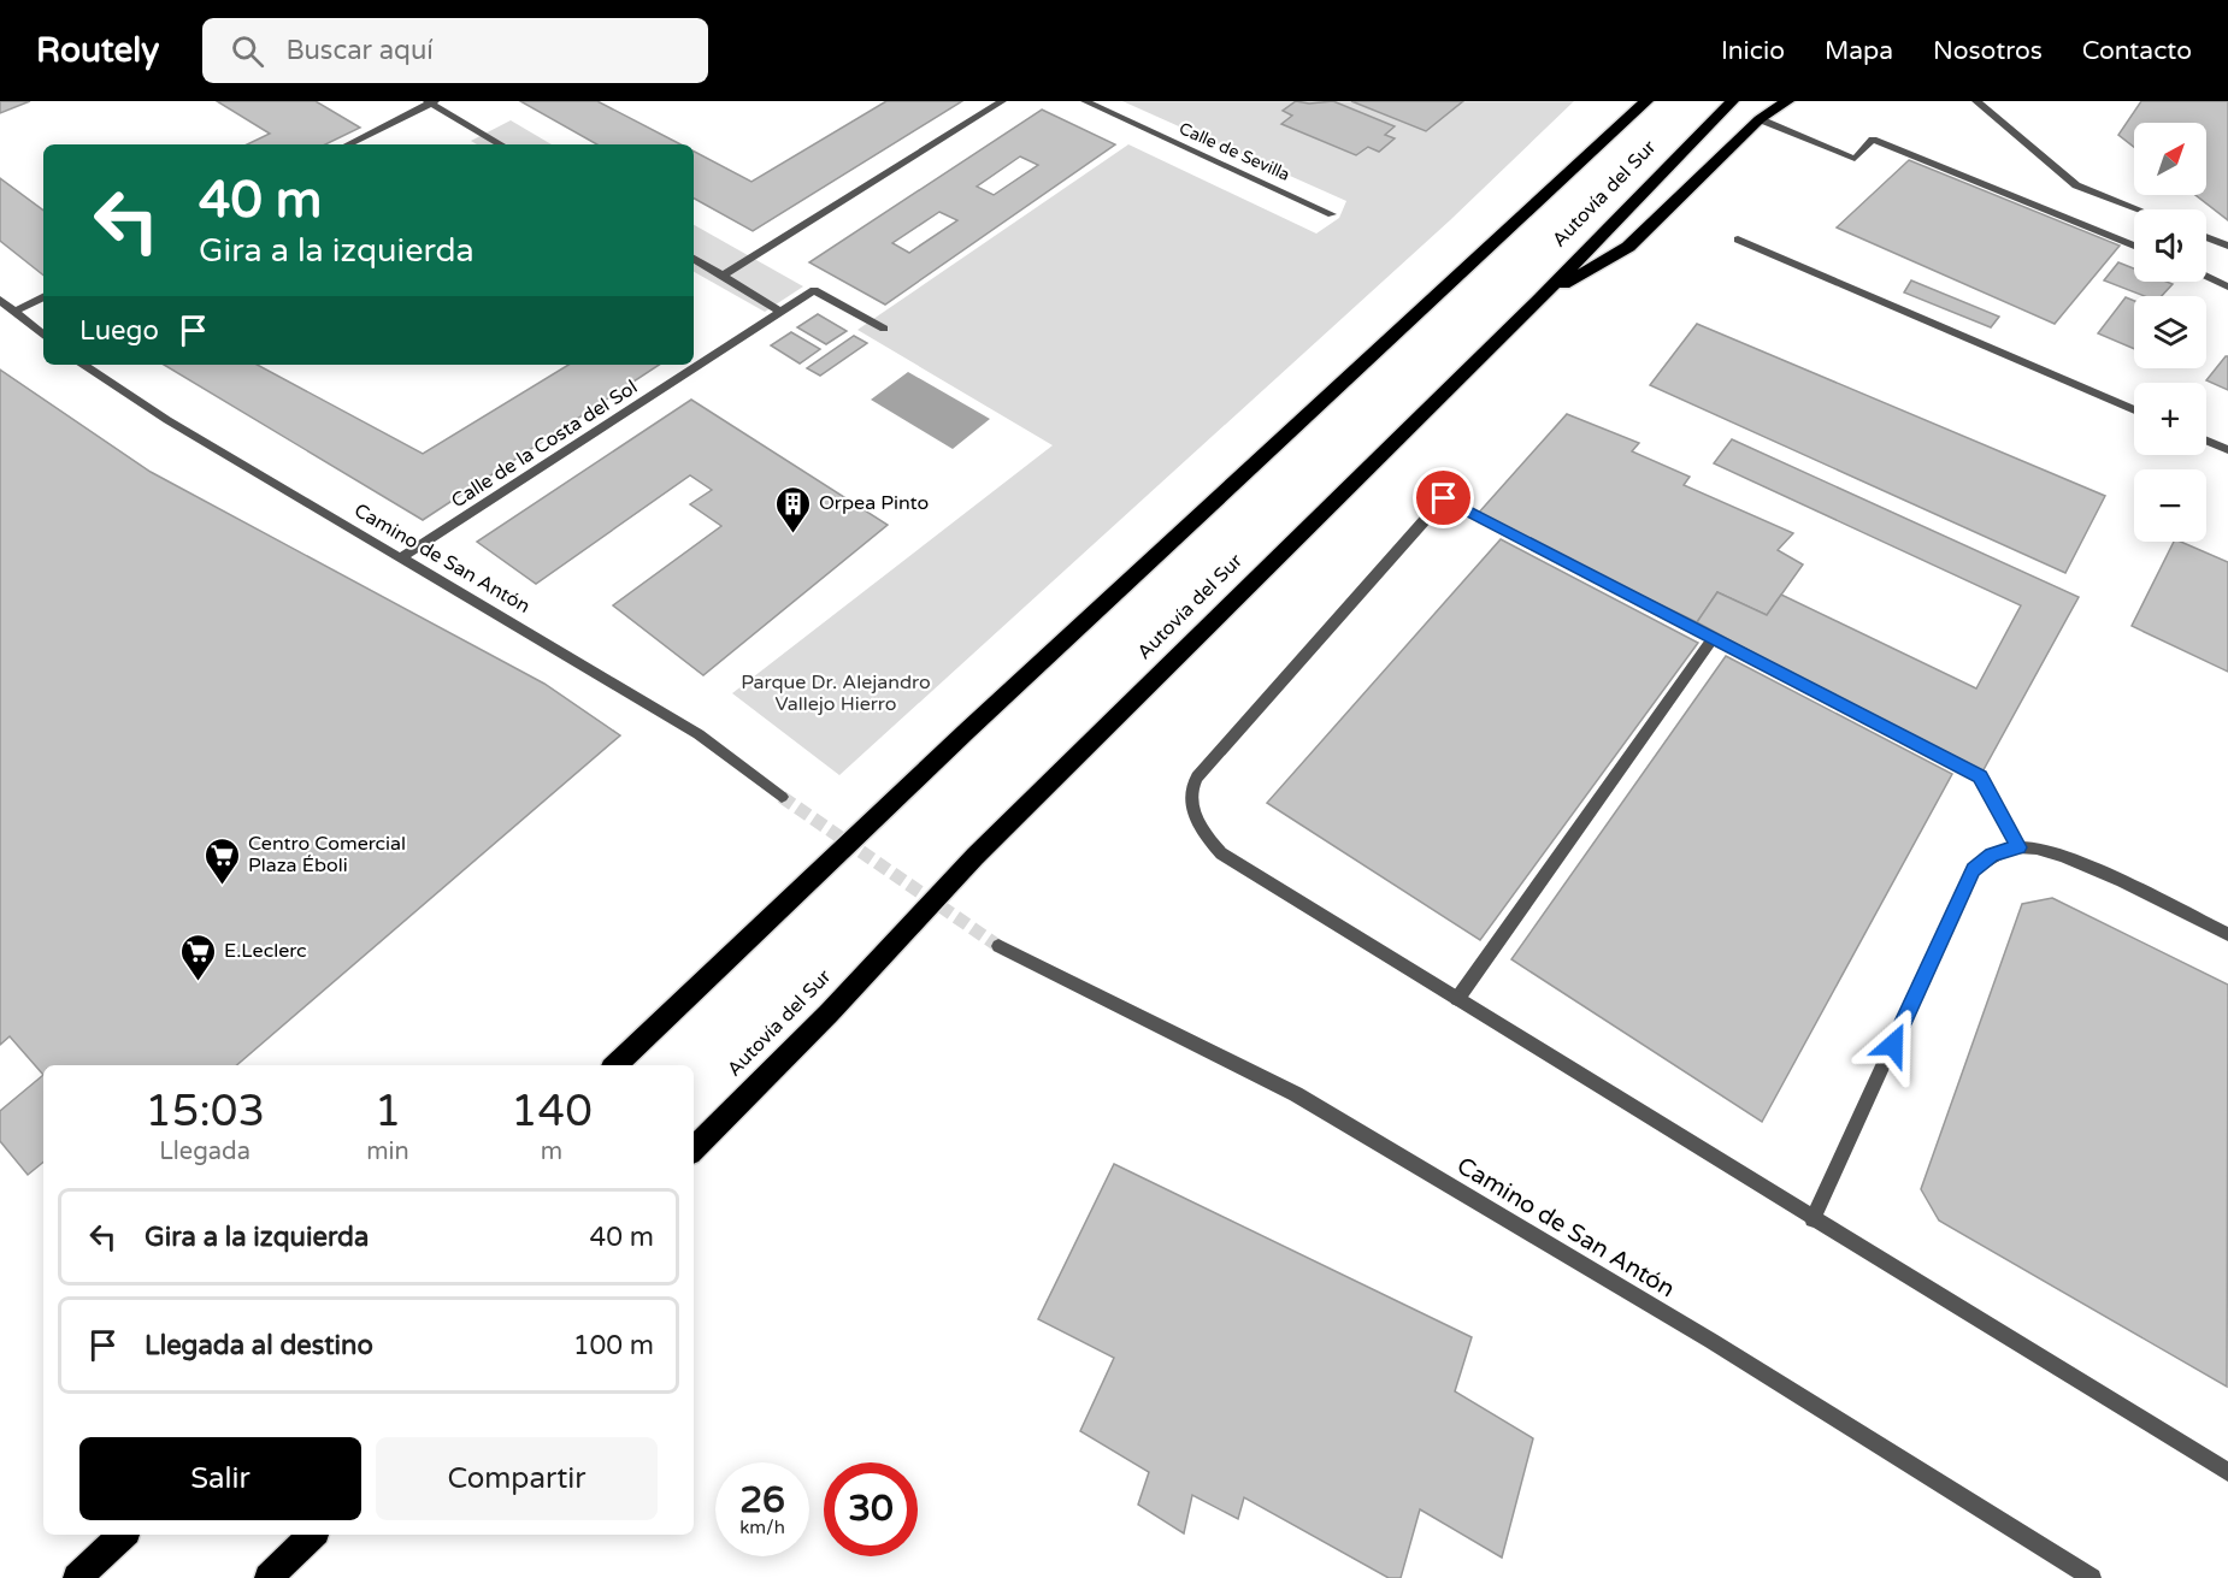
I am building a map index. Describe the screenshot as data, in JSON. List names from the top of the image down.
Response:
{
  "streets": {
    "highway": ["Autovía del Sur"],
    "street": ["Calle de Sevilla", "Calle de la Costa del Sol", "Camino de San Antón"]
  },
  "crossings": [
    ["Calle de la Costa del Sol", "Camino de San Antón"]
  ],
  "parks": ["Parque Dr. Alejandro Vallejo Hierro"],
  "places": {
    "building": ["Orpea Pinto"],
    "supermarket": ["Centro Comercial Plaza Éboli", "E.Leclerc"]
  },
  "north": "top right",
  "page": {
    "header": "Routely",
    "search": "Buscar aquí",
    "nav": [
      "Inicio",
      "Mapa",
      "Nosotros",
      "Contacto"
    ],
    "map_buttons": ["+", "−"],
    "turn": ["40 m", "Gira a la izquierda"],
    "then": "Luego",
    "eta": [
      "15:03",
      "Llegada",
      "1",
      "min",
      "140",
      "m"
    ],
    "list": [
      {
        "name": "Gira a la izquierda",
        "value": "40 m"
      },
      {
        "name": "Llegada al destino",
        "value": "100 m"
      }
    ],
    "buttons": ["Salir", "Compartir"],
    "speed": "26 km/h",
    "limit": "30"
  }
}
